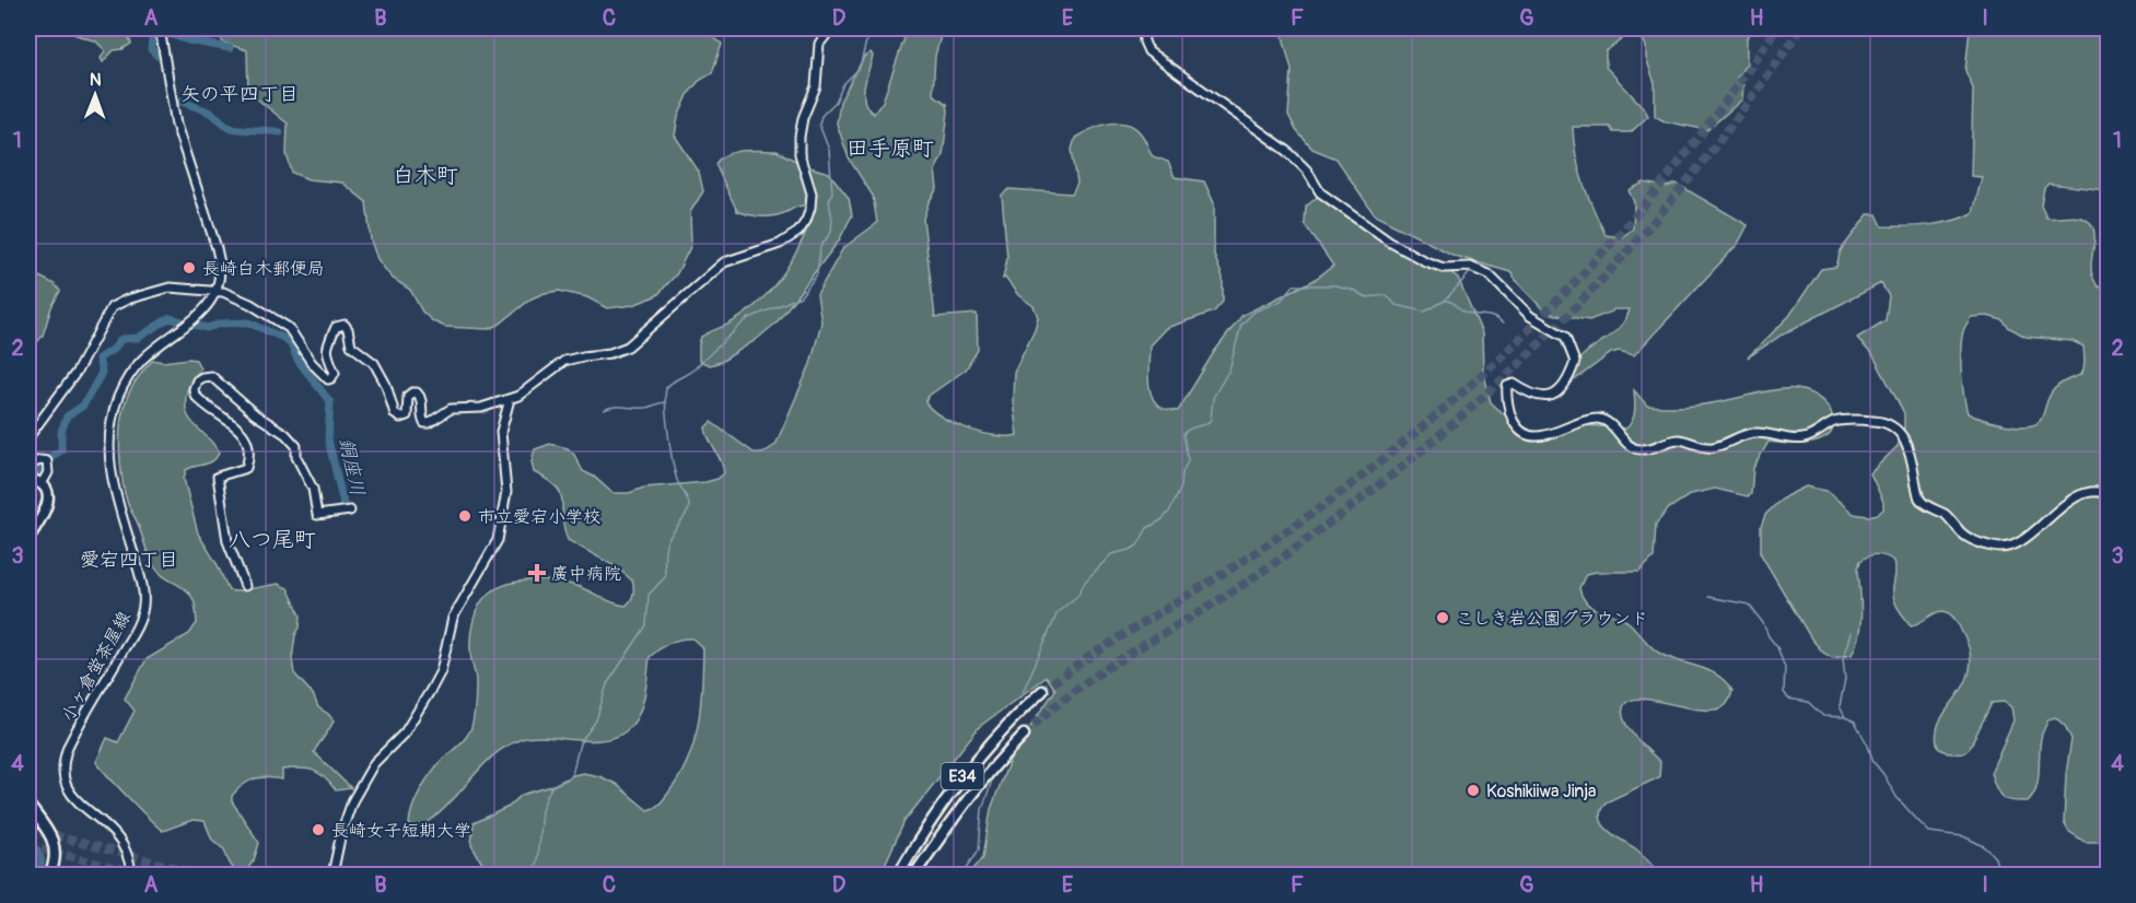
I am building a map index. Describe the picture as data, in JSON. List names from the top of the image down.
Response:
{
  "streets": {
    "highway": ["E34"],
    "street": ["小ヶ倉蛍茶屋線"]
  },
  "districts": [
    "矢の平四丁目",
    "田手原町",
    "白木町",
    "八つ尾町",
    "愛宕四丁目"
  ],
  "water": ["銅座川"],
  "places": {
    "other": [
      "長崎白木郵便局",
      "市立愛宕小学校",
      "こしき岩公園グラウンド",
      "Koshikiiwa Jinja",
      "長崎女子短期大学"
    ],
    "health": ["廣中病院"]
  },
  "north": "top",
  "grid": {
    "columns": [
      "A",
      "B",
      "C",
      "D",
      "E",
      "F",
      "G",
      "H",
      "I"
    ],
    "rows": [
      "1",
      "2",
      "3",
      "4"
    ]
  }
}
